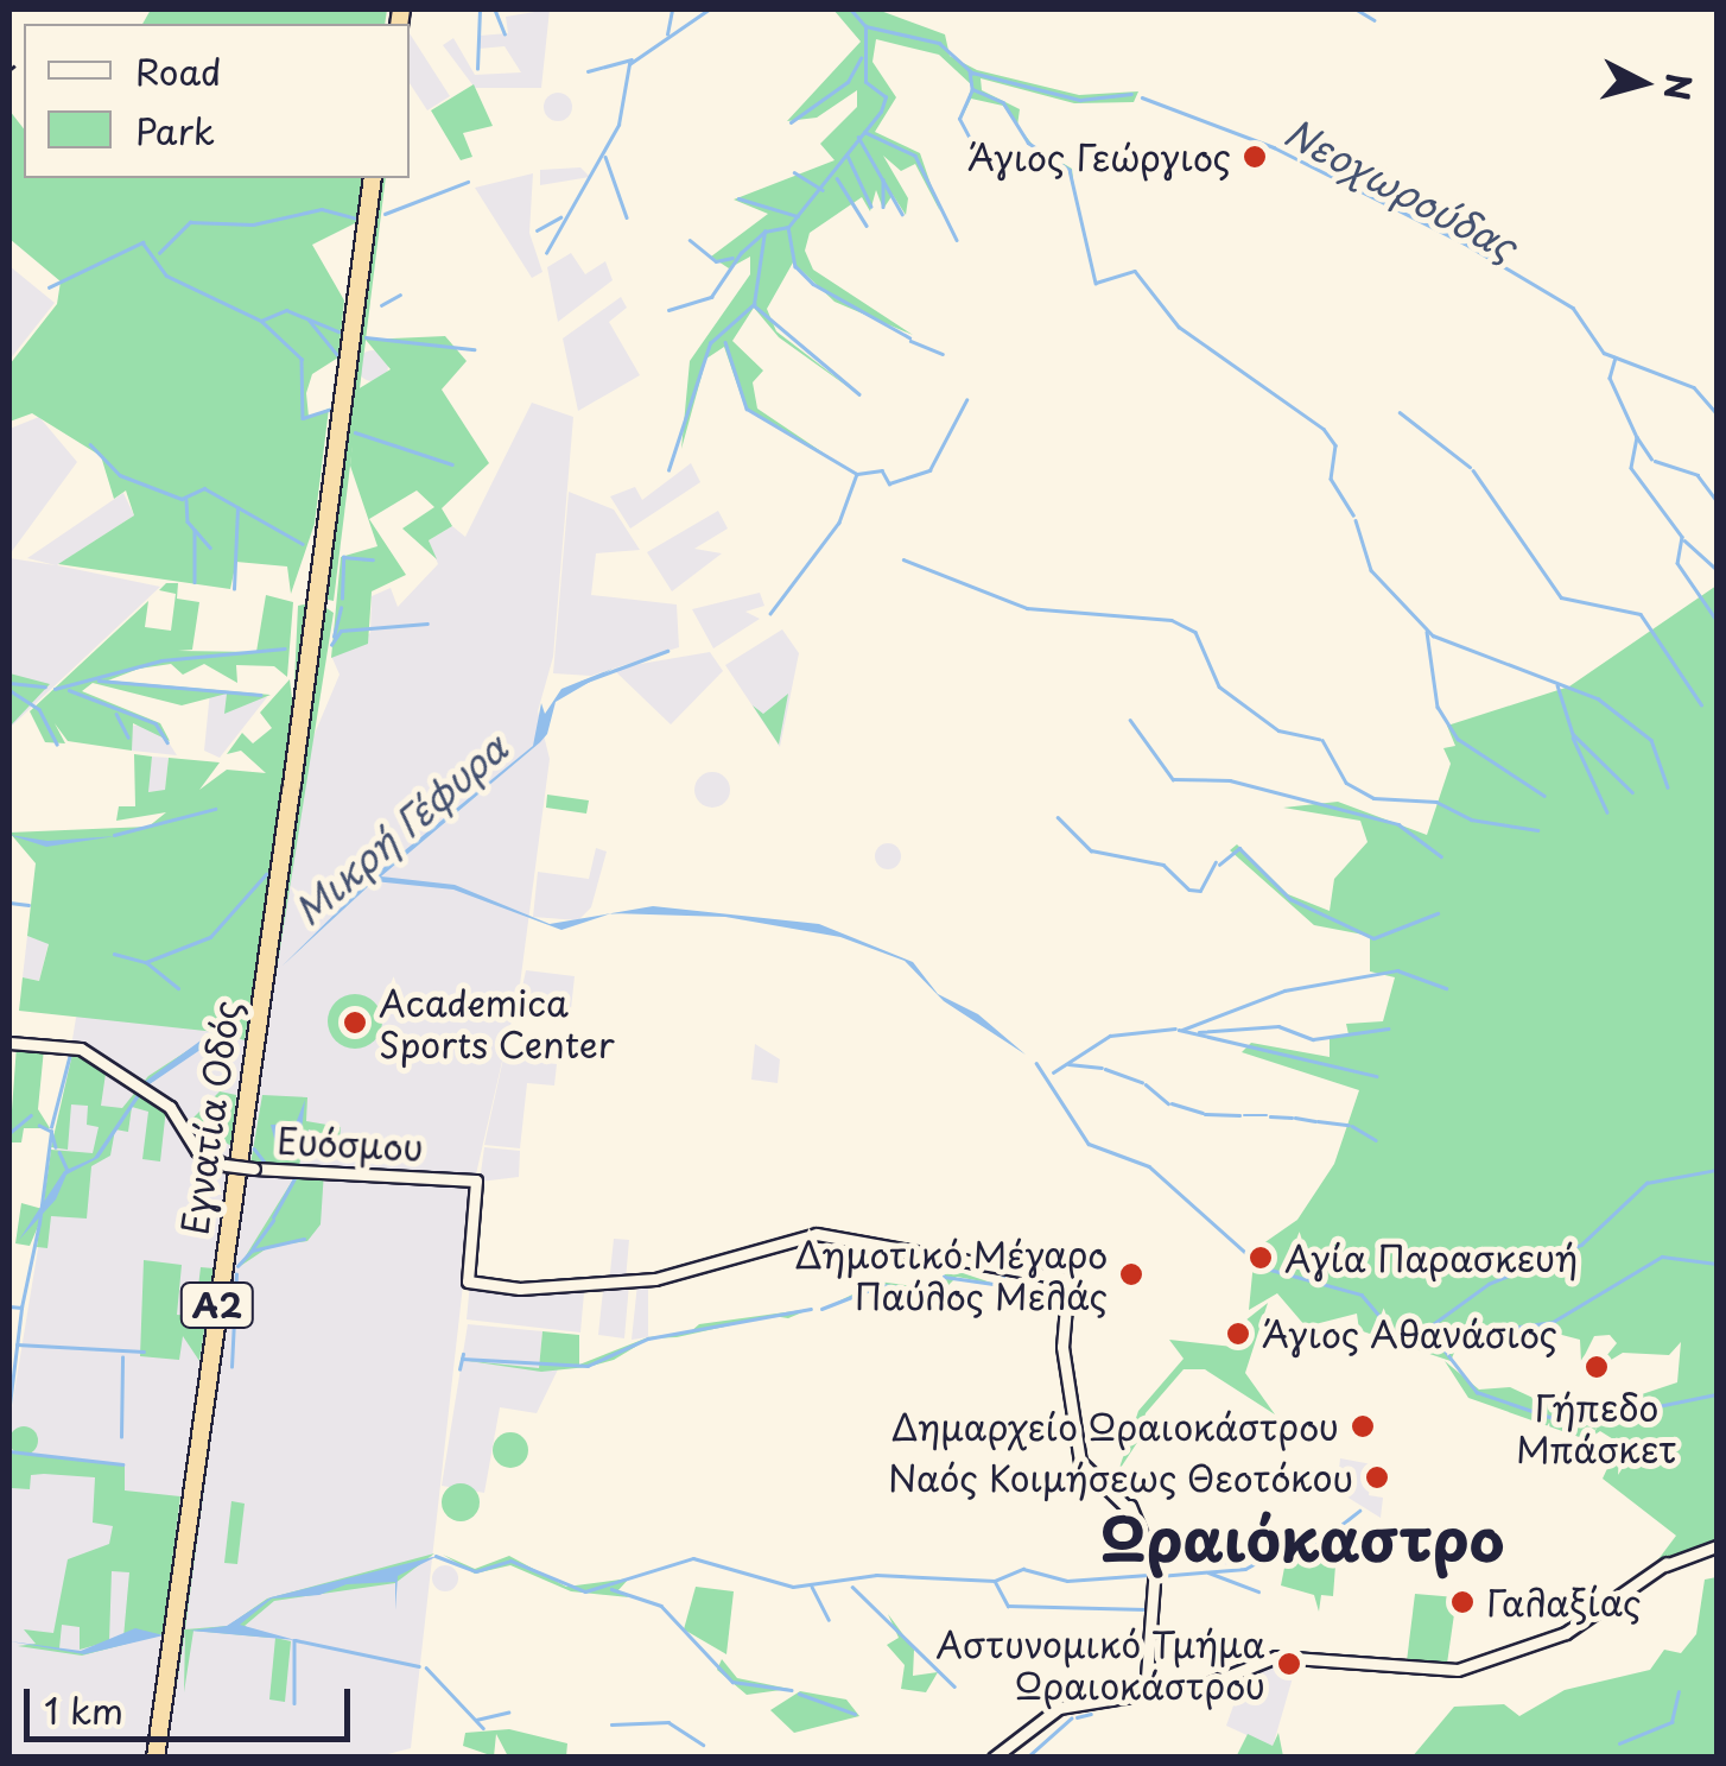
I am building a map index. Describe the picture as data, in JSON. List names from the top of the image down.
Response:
{
  "streets": {
    "highway": ["Εγνατία Οδός", "Α2"],
    "main road": ["Ευόσμου"]
  },
  "districts": ["Ωραιόκαστρο"],
  "water": ["Νεοχωρούδας", "Μικρή Γέφυρα"],
  "places": [
    "Άγιος Γεώργιος",
    "Academica Sports Center",
    "Αγία Παρασκευή",
    "Δημοτικό Μέγαρο Παύλος Μελάς",
    "Άγιος Αθανάσιος",
    "Γήπεδο Μπάσκετ",
    "Δημαρχείο Ωραιοκάστρου",
    "Ναός Κοιμήσεως Θεοτόκου",
    "Γαλαξίας",
    "Αστυνομικό Τμήμα Ωραιοκάστρου"
  ],
  "legend": ["Road", "Park"],
  "scale_bar": "1 km",
  "north": "right"
}
